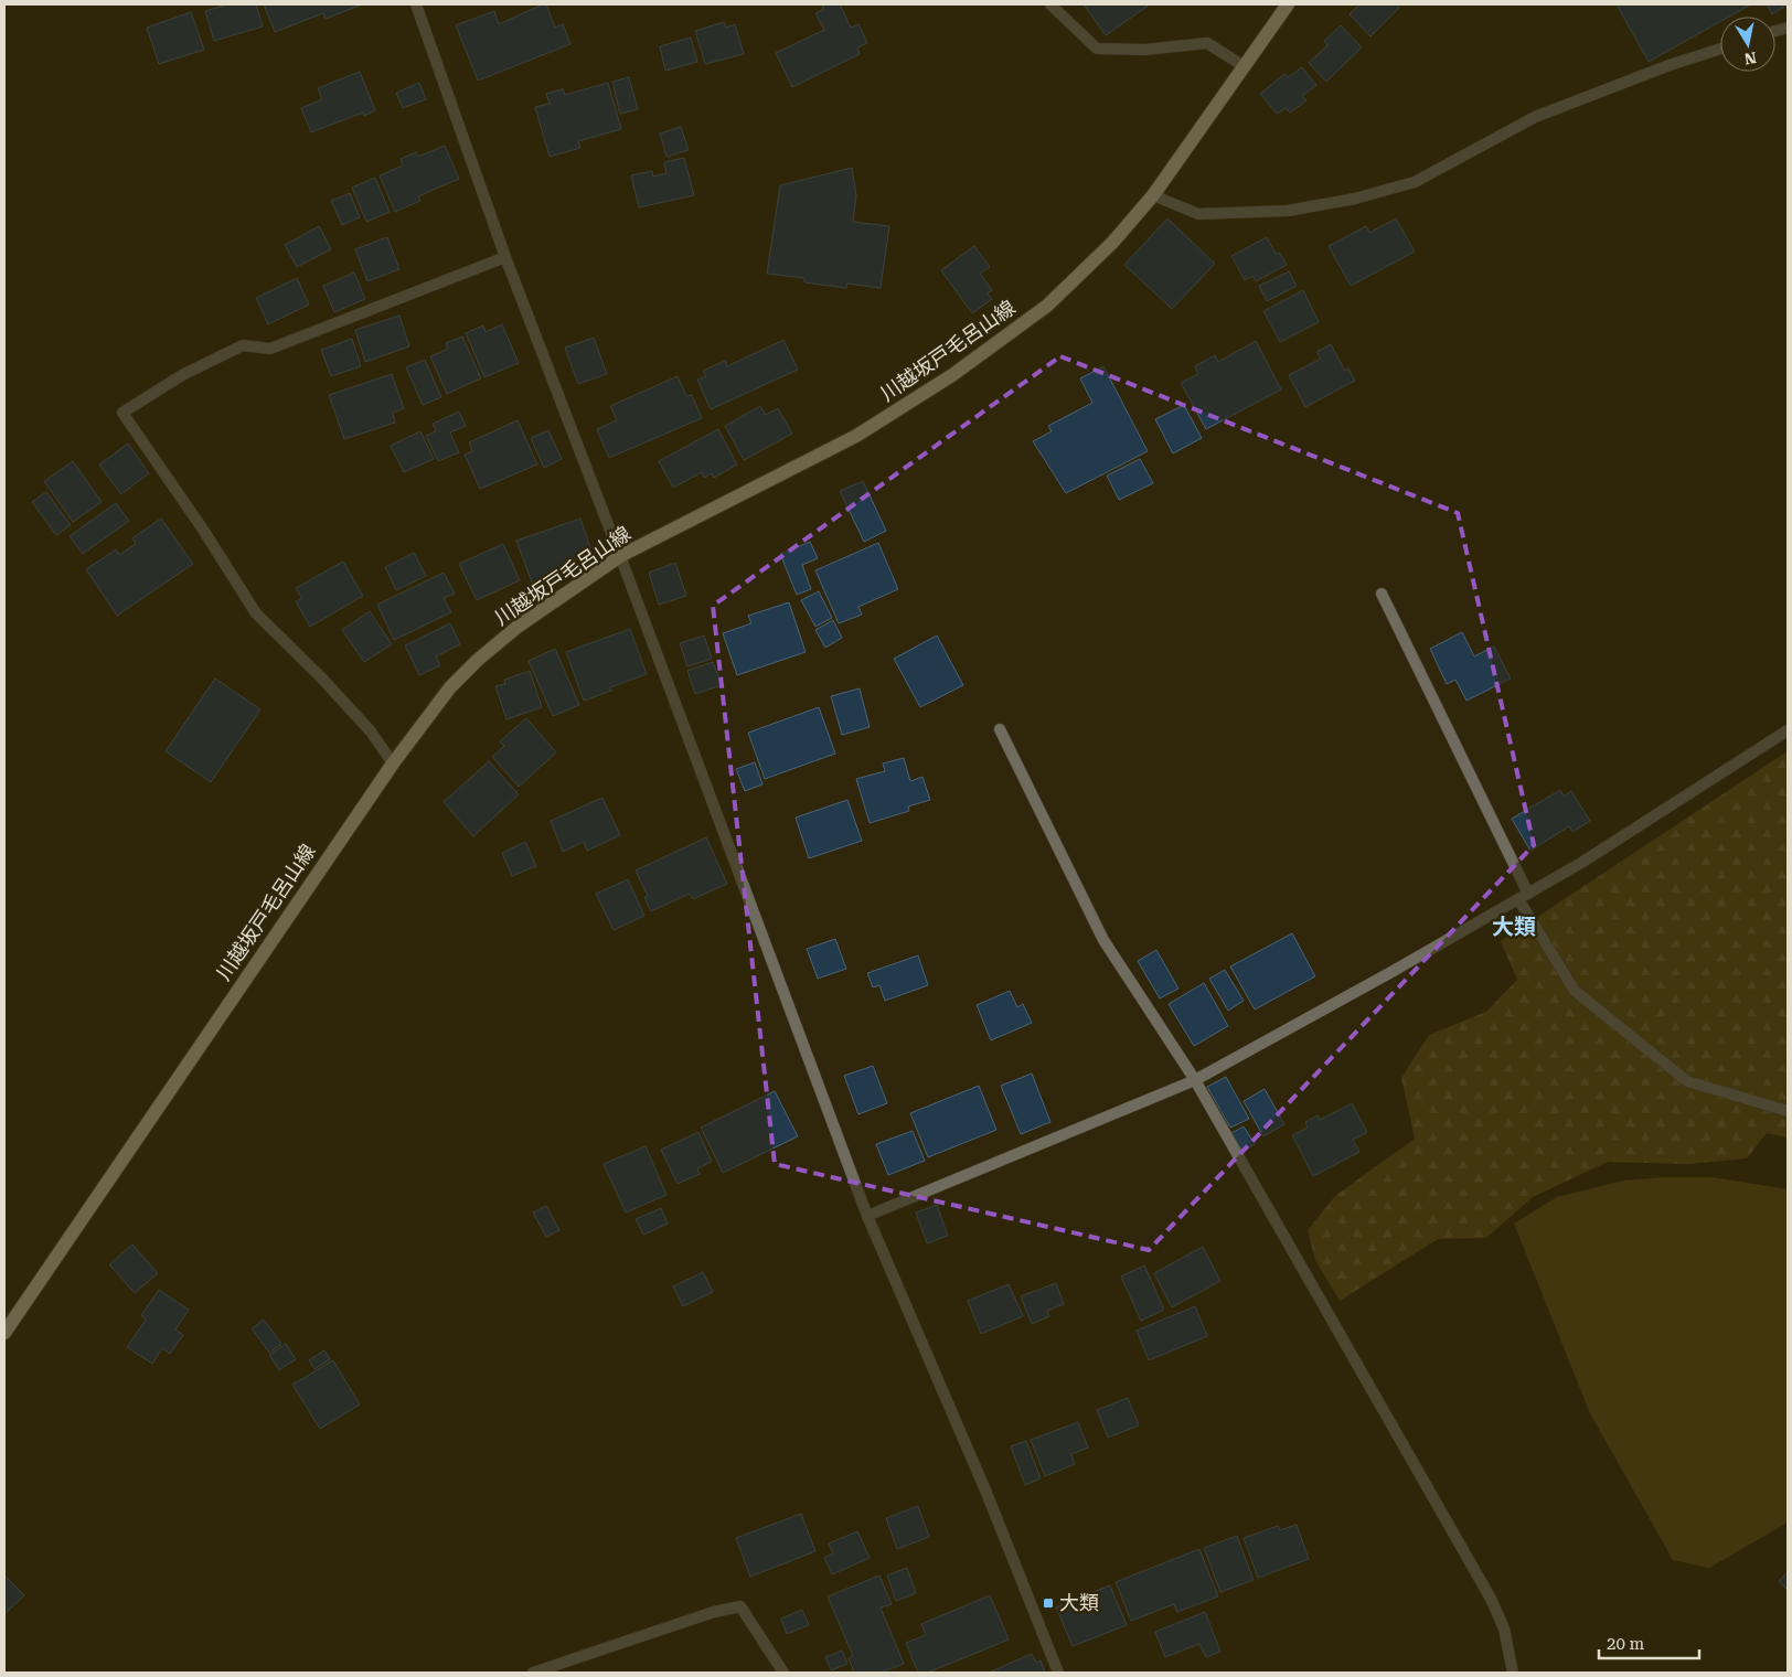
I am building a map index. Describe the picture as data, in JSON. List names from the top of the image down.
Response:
{
  "streets": {
    "main road": ["川越坂戸毛呂山線"]
  },
  "districts": ["大類"],
  "places": {
    "transit": ["大類"]
  },
  "scale_bar": "20 m",
  "north": "bottom"
}
